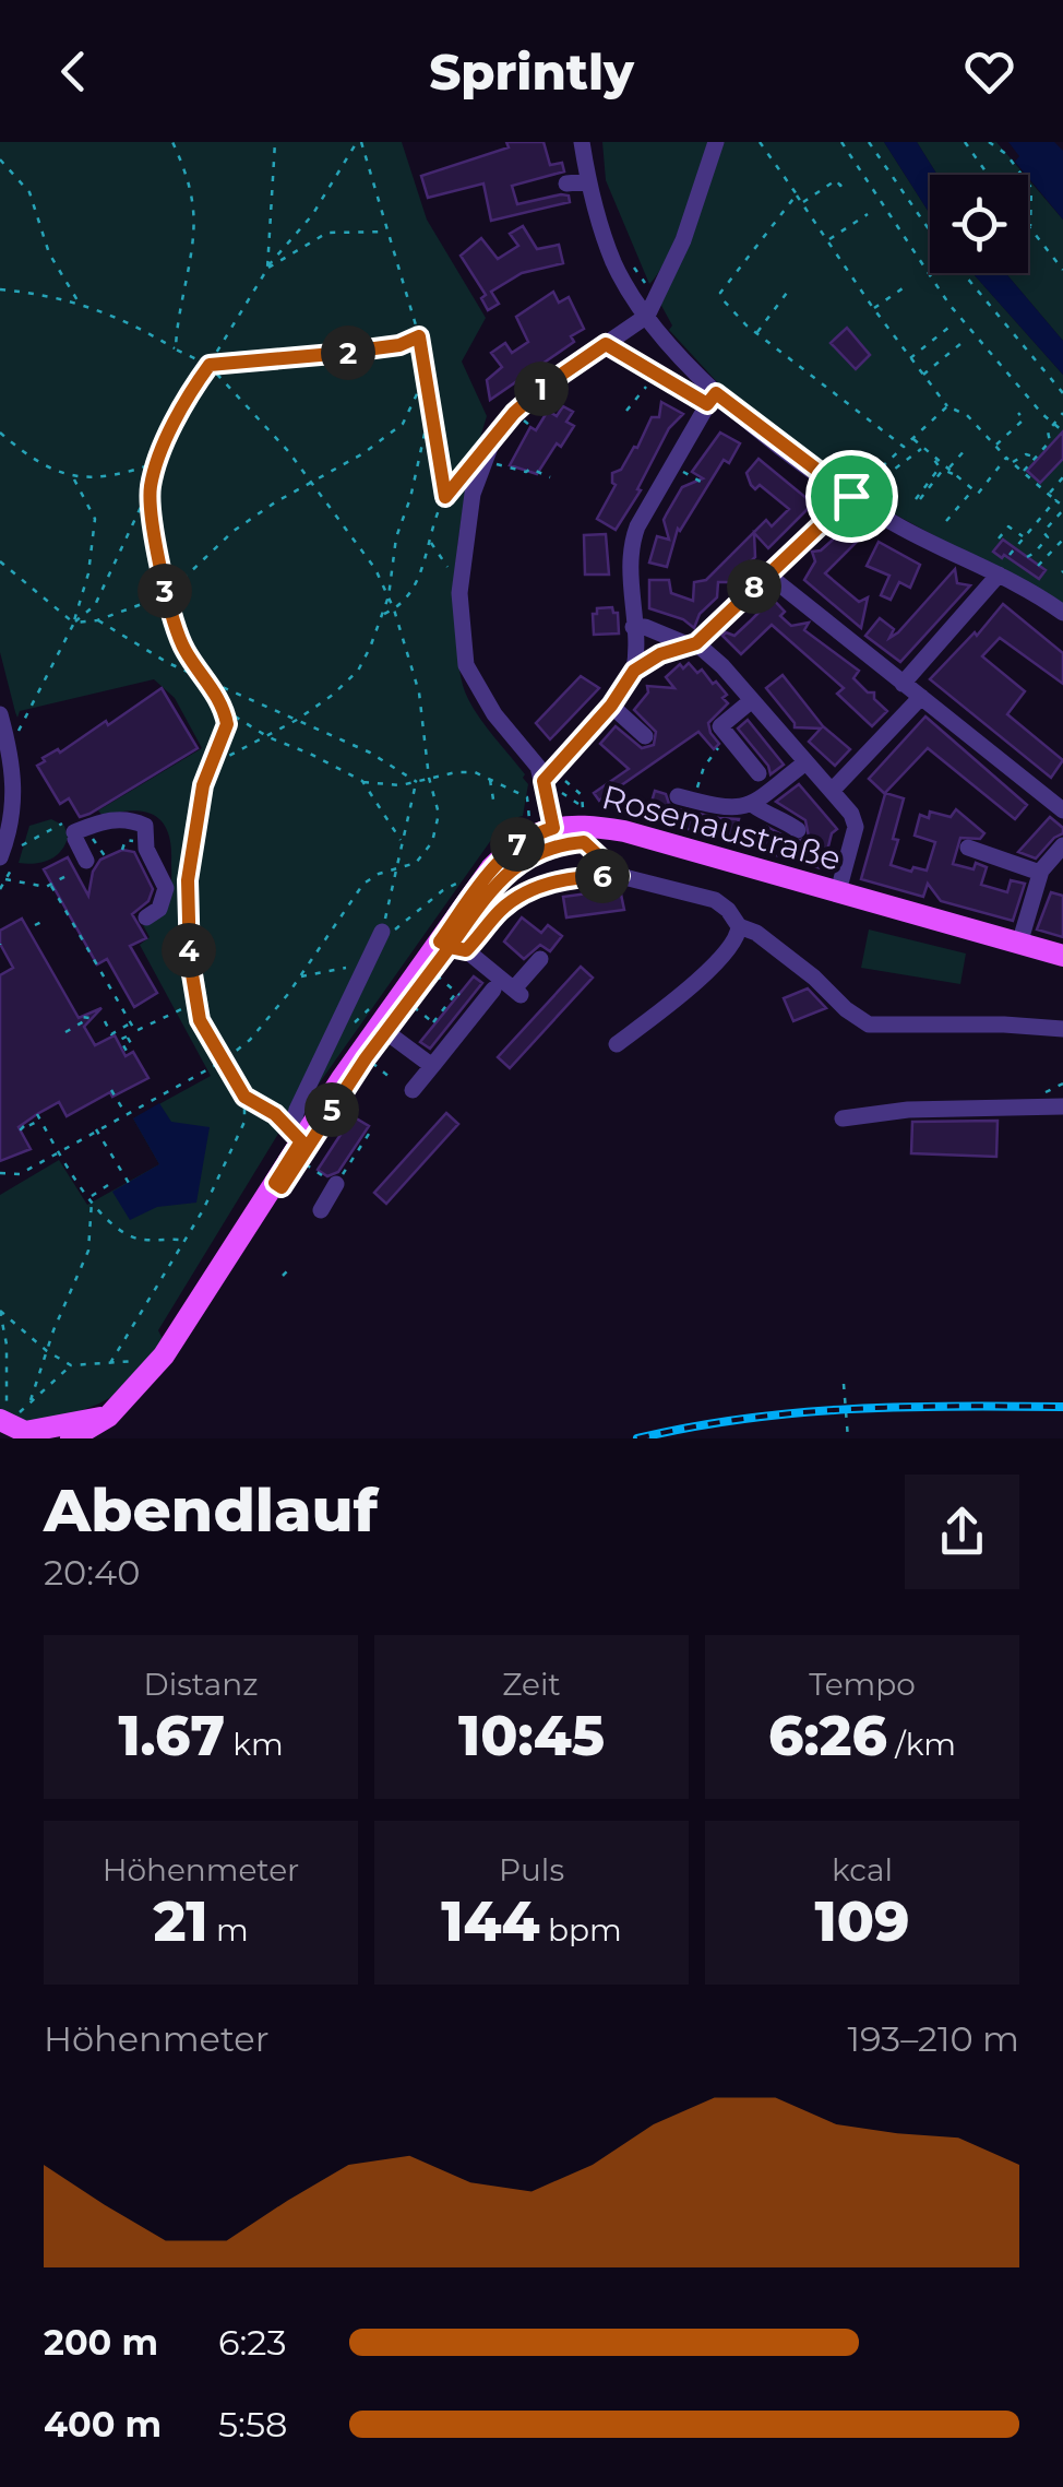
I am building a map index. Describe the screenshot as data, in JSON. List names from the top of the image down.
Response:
{
  "streets": {
    "main road": ["Rosenaustraße"]
  },
  "page": {
    "header": "Sprintly",
    "pins": [
      "2",
      "1",
      "8",
      "3",
      "7",
      "6",
      "4",
      "5"
    ],
    "heading": ["Abendlauf", "20:40"],
    "stats": [
      ["Distanz", "1.67 km"],
      ["Zeit", "10:45"],
      ["Tempo", "6:26 /km"],
      ["Höhenmeter", "21 m"],
      ["Puls", "144 bpm"],
      ["kcal", "109"]
    ],
    "chart": ["Höhenmeter", "193–210 m"],
    "list": [
      {
        "name": "200 m",
        "note": "6:23"
      },
      {
        "name": "400 m",
        "note": "5:58"
      }
    ]
  }
}
